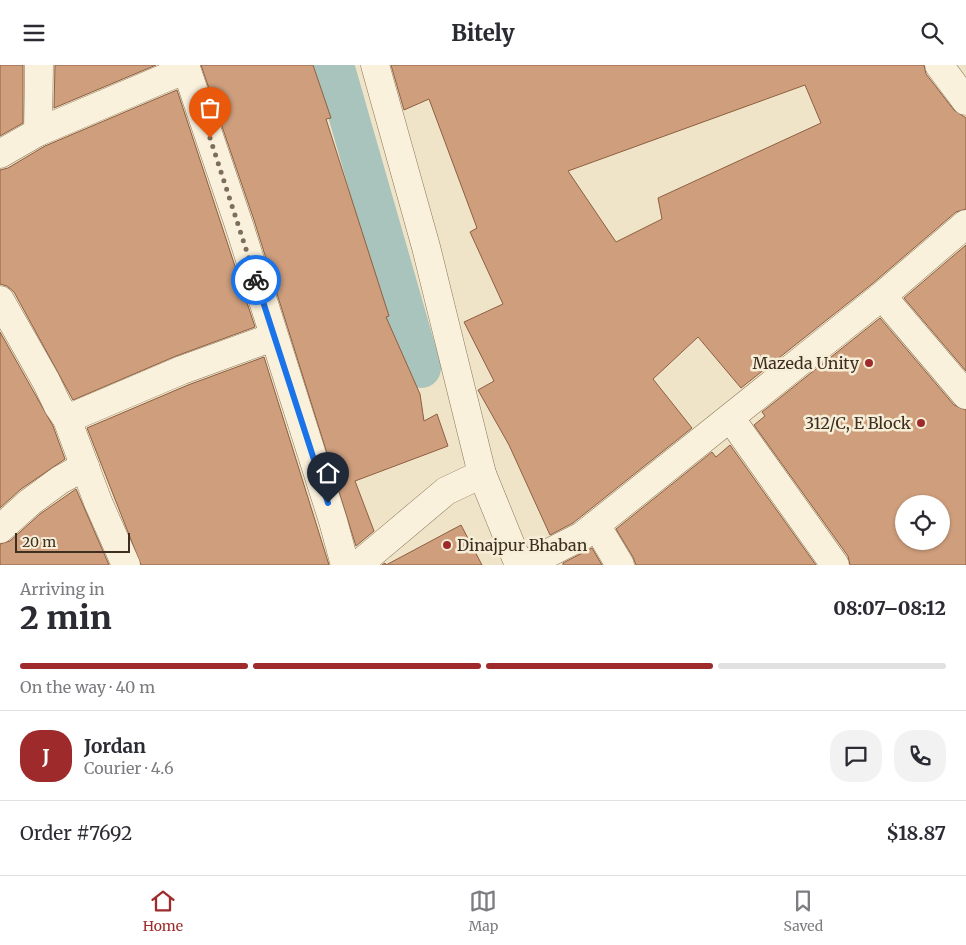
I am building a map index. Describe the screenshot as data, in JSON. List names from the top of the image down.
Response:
{
  "places": ["Mazeda Unity", "312/C, E Block", "Dinajpur Bhaban"],
  "scale_bar": "20 m",
  "page": {
    "header": "Bitely",
    "scale": "20 m",
    "heading": ["2 min", "Arriving in", "08:07–08:12"],
    "panel": [
      "Jordan",
      "Courier · 4.6",
      "Order #7692",
      "$18.87"
    ],
    "bar": "On the way · 40 m",
    "round": "J",
    "tabs": ["Home", "Map", "Saved"]
  }
}
